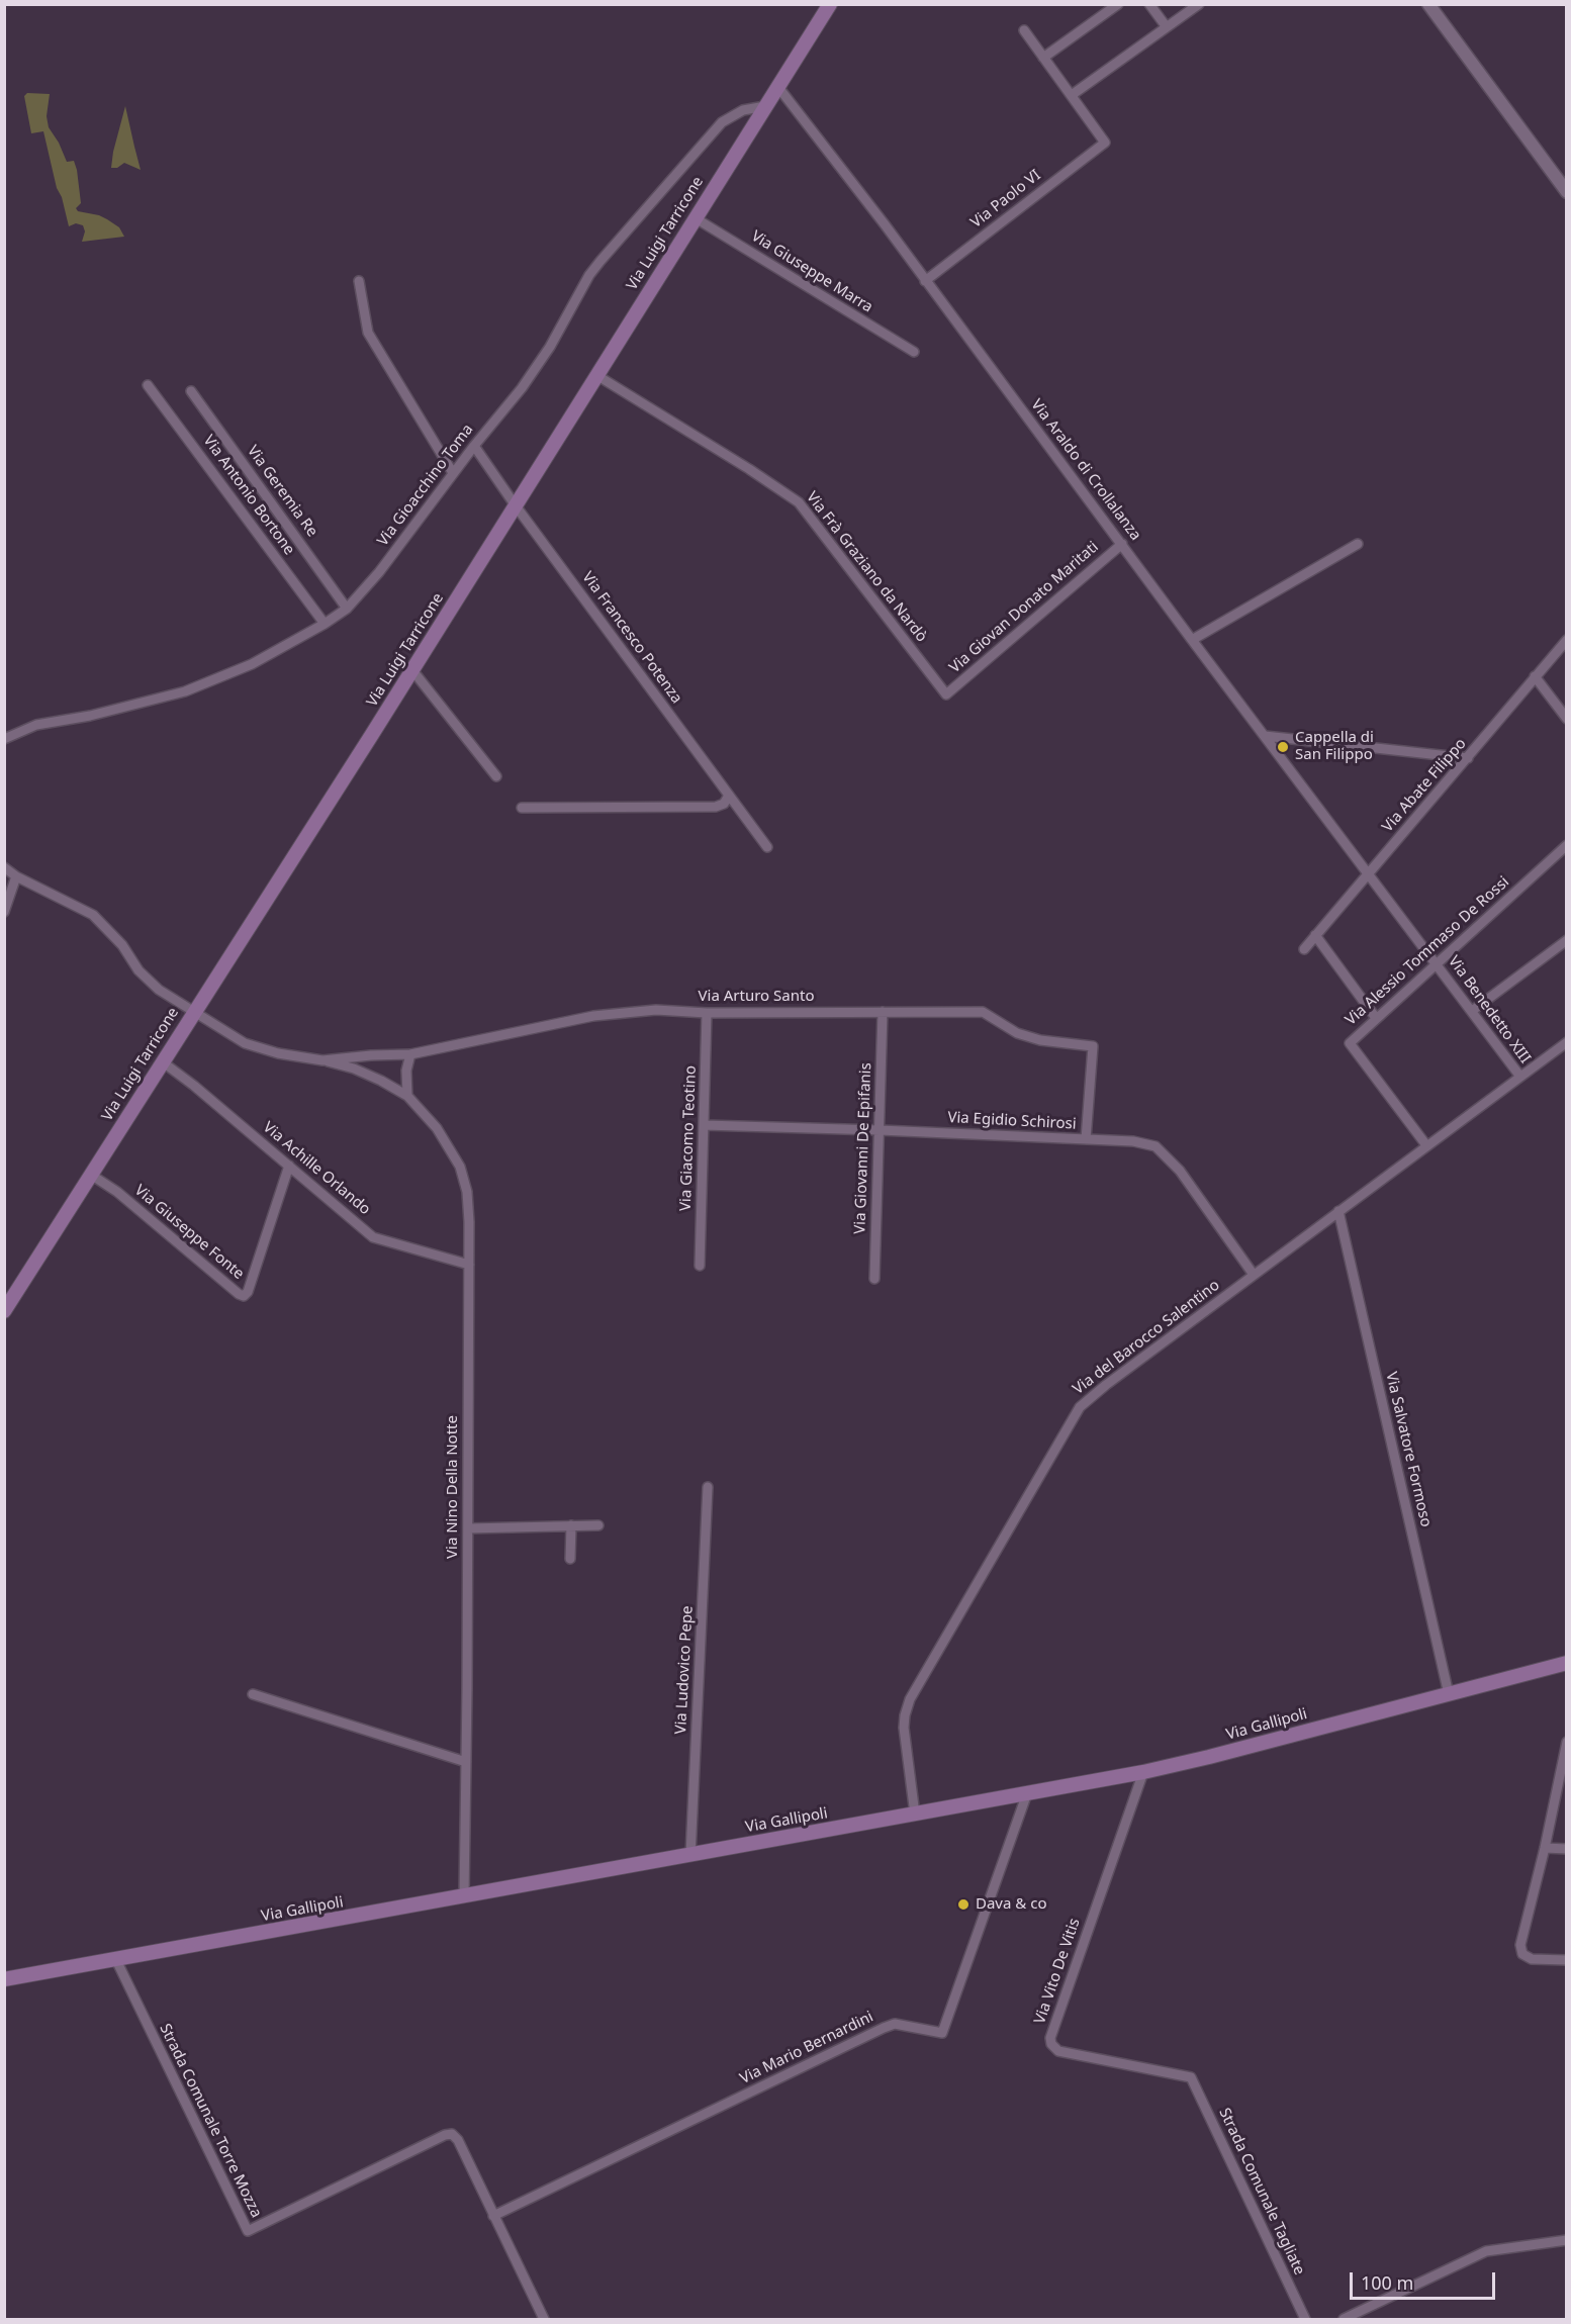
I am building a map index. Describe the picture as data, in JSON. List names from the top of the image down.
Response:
{
  "streets": {
    "main road": ["Via Luigi Tarricone", "Via Gallipoli"],
    "street": [
      "Via Paolo VI",
      "Via Giuseppe Marra",
      "Via Araldo di Crollalanza",
      "Via Gioacchino Toma",
      "Via Geremia Re",
      "Via Antonio Bortone",
      "Via Frà Graziano da Nardò",
      "Via Giovan Donato Maritati",
      "Via Francesco Potenza",
      "Via Abate Filippo",
      "Via Alessio Tommaso De Rossi",
      "Via Arturo Santo",
      "Via Benedetto XIII",
      "Via Egidio Schirosi",
      "Via Giacomo Teotino",
      "Via Giovanni De Epifanis",
      "Via Achille Orlando",
      "Via Giuseppe Fonte",
      "Via del Barocco Salentino",
      "Via Salvatore Formoso",
      "Via Nino Della Notte",
      "Via Ludovico Pepe",
      "Via Vito De Vitis",
      "Via Mario Bernardini",
      "Strada Comunale Torre Mozza",
      "Strada Comunale Tagliate"
    ]
  },
  "crossings": [
    ["Via Paolo VI", "Via Araldo di Crollalanza"],
    ["Via Luigi Tarricone", "Via Giuseppe Marra"],
    ["Via Luigi Tarricone", "Via Araldo di Crollalanza"],
    ["Via Luigi Tarricone", "Via Gioacchino Toma"],
    ["Via Luigi Tarricone", "Via Frà Graziano da Nardò"],
    ["Via Luigi Tarricone", "Via Francesco Potenza"],
    ["Via Luigi Tarricone", "Via Arturo Santo"],
    ["Via Luigi Tarricone", "Via Achille Orlando"],
    ["Via Luigi Tarricone", "Via Giuseppe Fonte"],
    ["Via Araldo di Crollalanza", "Via Giovan Donato Maritati"],
    ["Via Araldo di Crollalanza", "Via Abate Filippo"],
    ["Via Araldo di Crollalanza", "Via Benedetto XIII"],
    ["Via Gioacchino Toma", "Via Geremia Re"],
    ["Via Gioacchino Toma", "Via Antonio Bortone"],
    ["Via Gioacchino Toma", "Via Francesco Potenza"],
    ["Via Frà Graziano da Nardò", "Via Giovan Donato Maritati"],
    ["Via Abate Filippo", "Via Benedetto XIII"],
    ["Via Alessio Tommaso De Rossi", "Via Benedetto XIII"],
    ["Via Alessio Tommaso De Rossi", "Via del Barocco Salentino"],
    ["Via Arturo Santo", "Via Egidio Schirosi"],
    ["Via Arturo Santo", "Via Giacomo Teotino"],
    ["Via Arturo Santo", "Via Giovanni De Epifanis"],
    ["Via Arturo Santo", "Via Nino Della Notte"],
    ["Via Benedetto XIII", "Via del Barocco Salentino"],
    ["Via Egidio Schirosi", "Via Giacomo Teotino"],
    ["Via Egidio Schirosi", "Via Giovanni De Epifanis"],
    ["Via Egidio Schirosi", "Via del Barocco Salentino"],
    ["Via Achille Orlando", "Via Giuseppe Fonte"],
    ["Via Achille Orlando", "Via Nino Della Notte"],
    ["Via del Barocco Salentino", "Via Salvatore Formoso"],
    ["Via del Barocco Salentino", "Via Gallipoli"],
    ["Via Salvatore Formoso", "Via Gallipoli"],
    ["Via Nino Della Notte", "Via Gallipoli"],
    ["Via Ludovico Pepe", "Via Gallipoli"],
    ["Via Gallipoli", "Via Vito De Vitis"],
    ["Via Gallipoli", "Via Mario Bernardini"],
    ["Via Gallipoli", "Strada Comunale Torre Mozza"],
    ["Via Vito De Vitis", "Strada Comunale Tagliate"],
    ["Via Mario Bernardini", "Strada Comunale Torre Mozza"]
  ],
  "places": ["Cappella di San Filippo", "Dava & co"],
  "scale_bar": "100 m"
}
